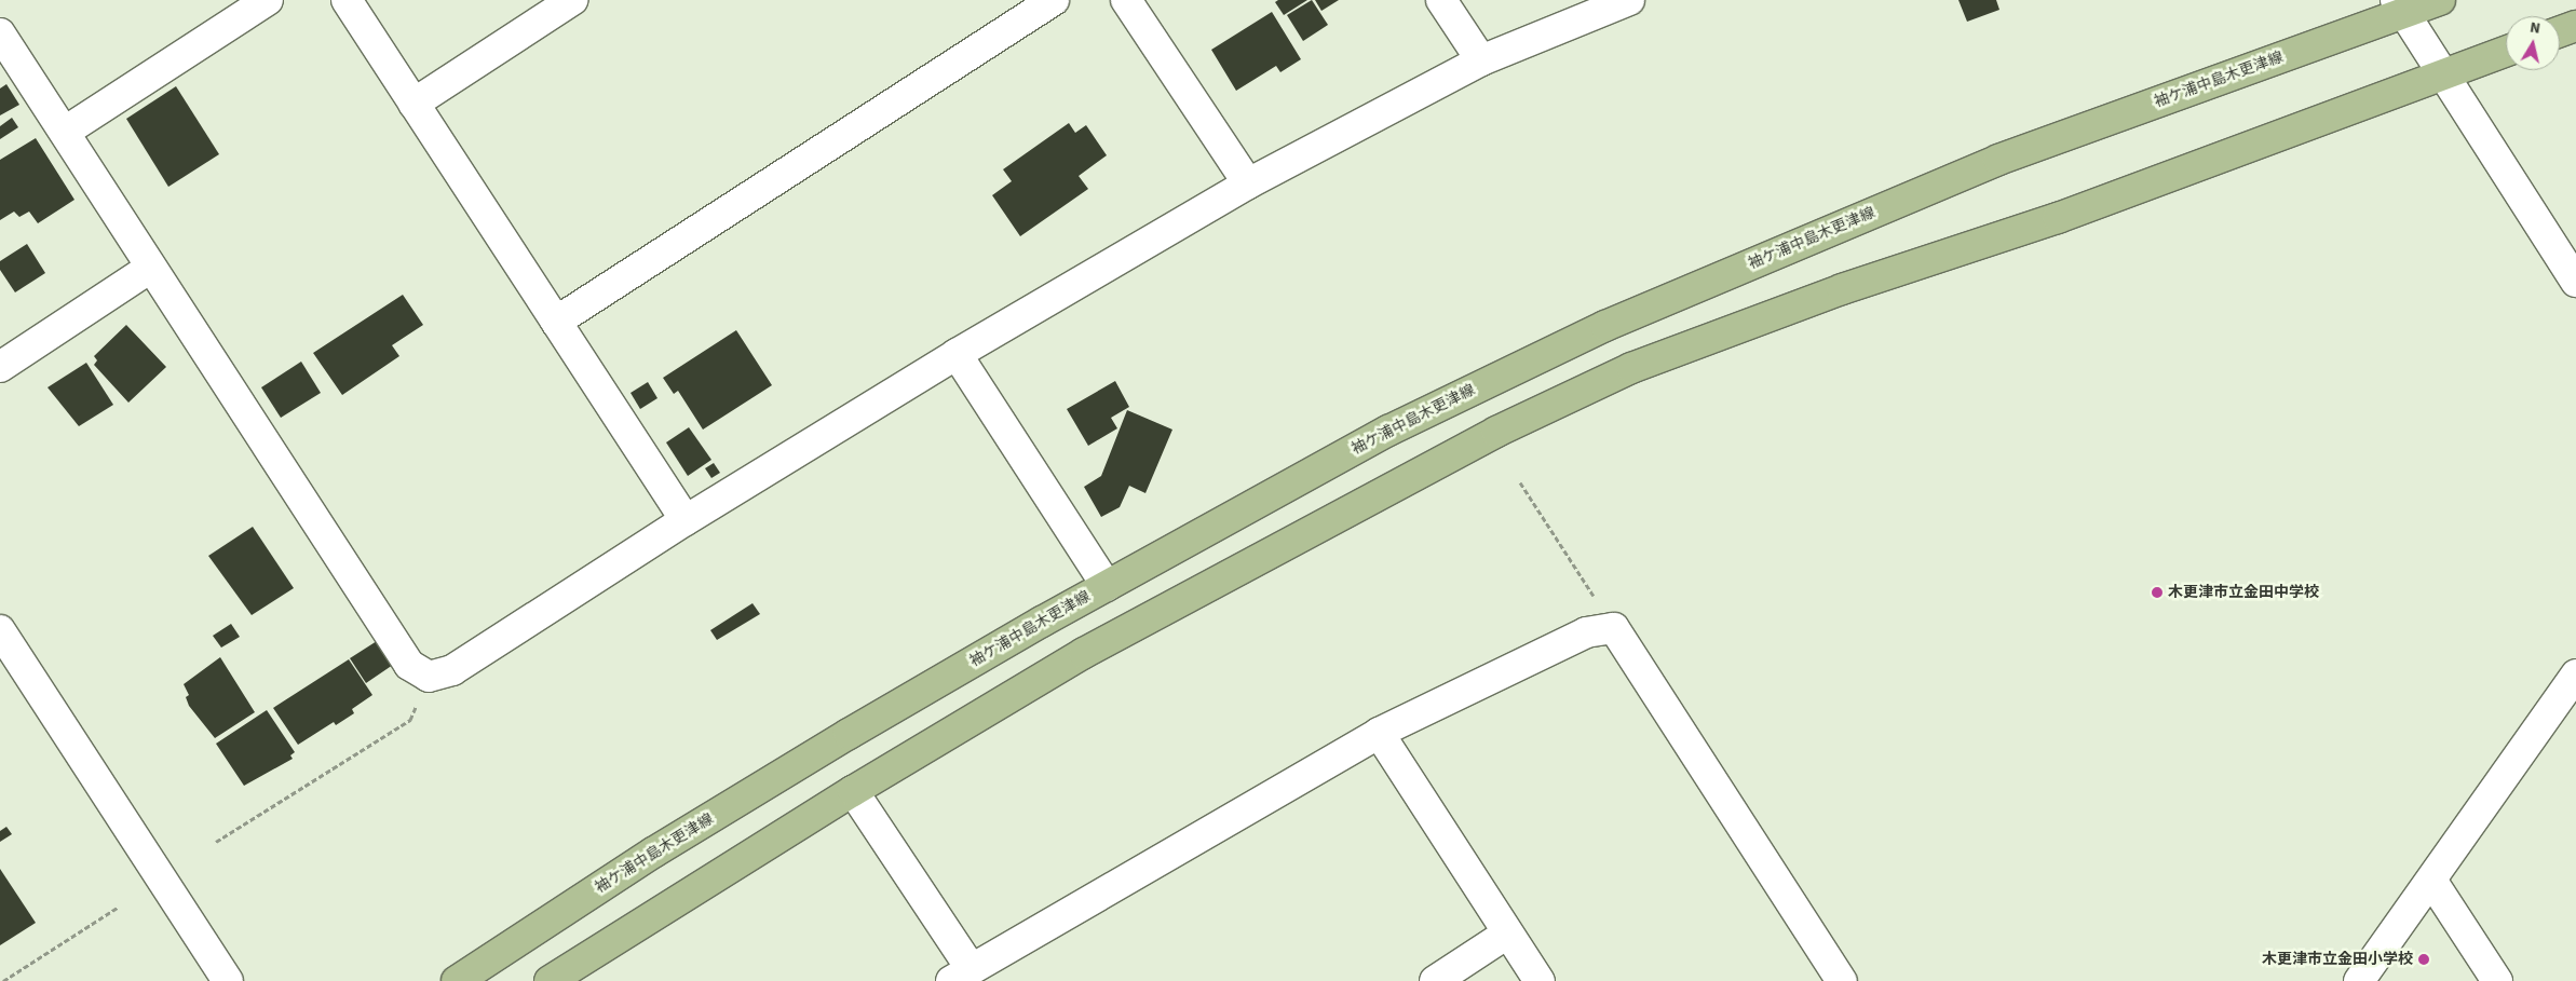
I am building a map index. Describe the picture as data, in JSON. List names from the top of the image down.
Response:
{
  "streets": {
    "main road": ["袖ケ浦中島木更津線"]
  },
  "places": ["木更津市立金田中学校", "木更津市立金田小学校"],
  "north": "top"
}
